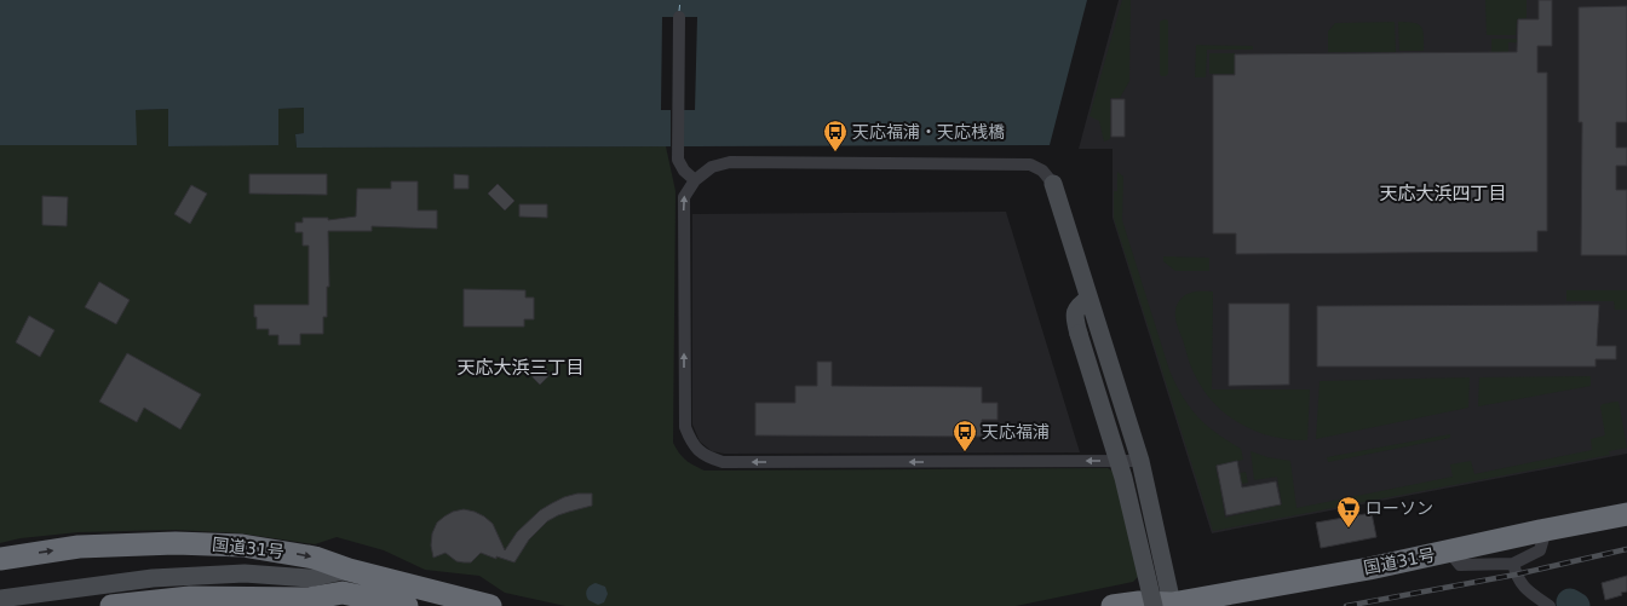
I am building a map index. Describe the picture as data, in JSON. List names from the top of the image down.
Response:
{
  "streets": {
    "highway": ["国道31号"]
  },
  "districts": ["天応大浜四丁目", "天応大浜三丁目"],
  "places": {
    "bus stop": ["天応福浦・天応桟橋", "天応福浦"],
    "supermarket": ["ローソン"]
  }
}
